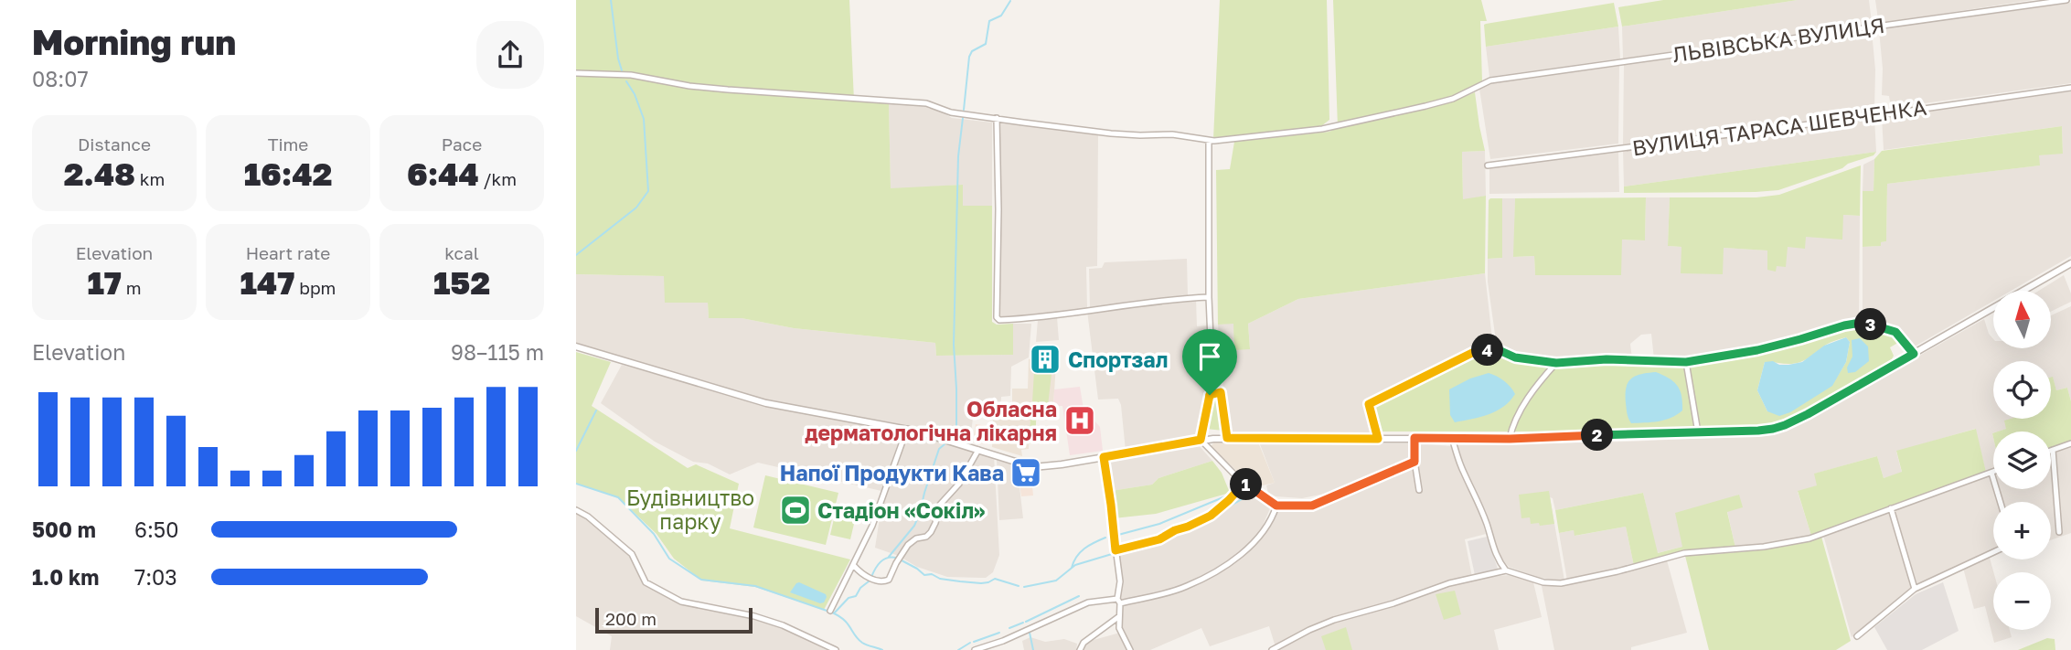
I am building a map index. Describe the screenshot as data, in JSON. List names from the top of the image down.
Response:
{
  "streets": {
    "street": ["ЛЬВІВСЬКА ВУЛИЦЯ", "ВУЛИЦЯ ТАРАСА ШЕВЧЕНКА"]
  },
  "parks": ["Будівництво парку"],
  "places": {
    "building": ["Спортзал"],
    "hospital": ["Обласна дерматологічна лікарня"],
    "supermarket": ["Напої Продукти Кава"],
    "sports": ["Стадіон «Сокіл»"]
  },
  "scale_bar": "200 m",
  "north": "top",
  "page": {
    "heading": ["Morning run", "08:07"],
    "stats": [
      ["Distance", "2.48 km"],
      ["Time", "16:42"],
      ["Pace", "6:44 /km"],
      ["Elevation", "17 m"],
      ["Heart rate", "147 bpm"],
      ["kcal", "152"]
    ],
    "map_buttons": ["+", "−"],
    "pins": [
      "3",
      "4",
      "2",
      "1"
    ],
    "chart": ["Elevation", "98–115 m"],
    "list": [
      {
        "name": "500 m",
        "note": "6:50"
      },
      {
        "name": "1.0 km",
        "note": "7:03"
      }
    ],
    "scale": "200 m"
  }
}
